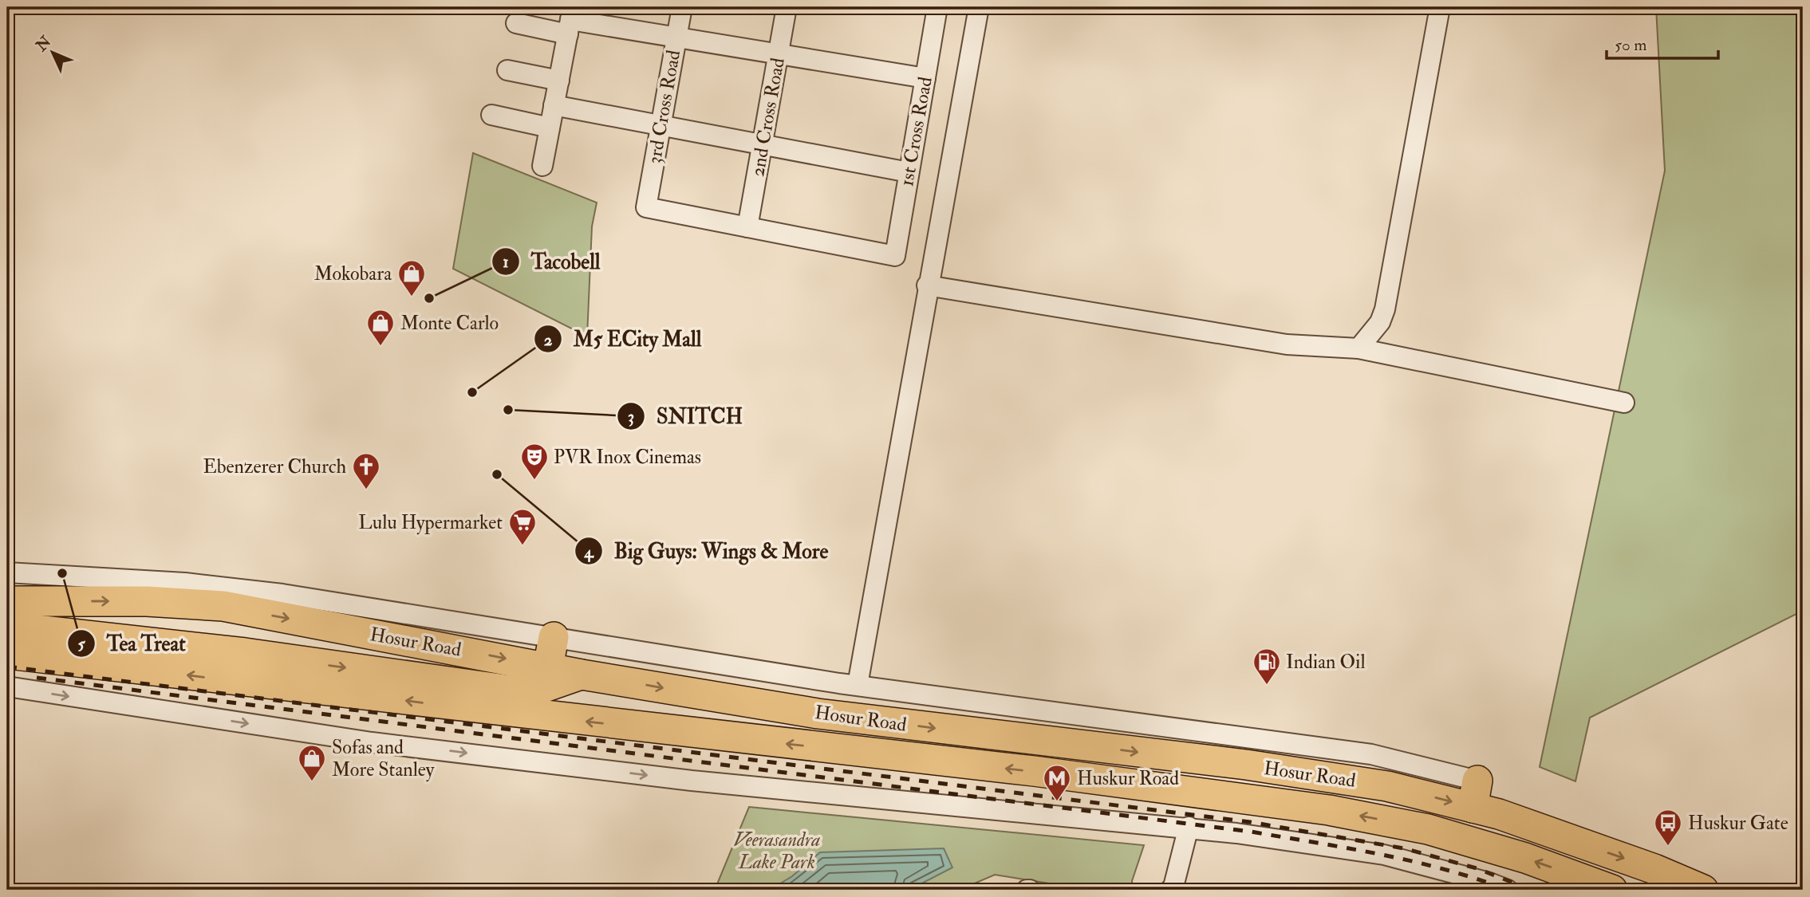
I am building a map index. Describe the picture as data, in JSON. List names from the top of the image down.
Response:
{
  "streets": {
    "highway": ["Hosur Road"],
    "street": ["3rd Cross Road", "2nd Cross Road", "1st Cross Road"]
  },
  "crossings": [
    ["3rd Cross Road", "2nd Cross Road"],
    ["3rd Cross Road", "1st Cross Road"],
    ["2nd Cross Road", "1st Cross Road"]
  ],
  "parks": ["Veerasandra Lake Park"],
  "places": {
    "shop": ["Mokobara", "Monte Carlo", "Sofas and More Stanley"],
    "other": [
      "Tacobell",
      "M5 ECity Mall",
      "SNITCH",
      "Big Guys: Wings & More",
      "Tea Treat"
    ],
    "theatre": ["PVR Inox Cinemas"],
    "church": ["Ebenzerer Church"],
    "supermarket": ["Lulu Hypermarket"],
    "fuel station": ["Indian Oil"],
    "metro station": ["Huskur Road"],
    "bus stop": ["Huskur Gate"]
  },
  "scale_bar": "50 m",
  "north": "top left"
}
